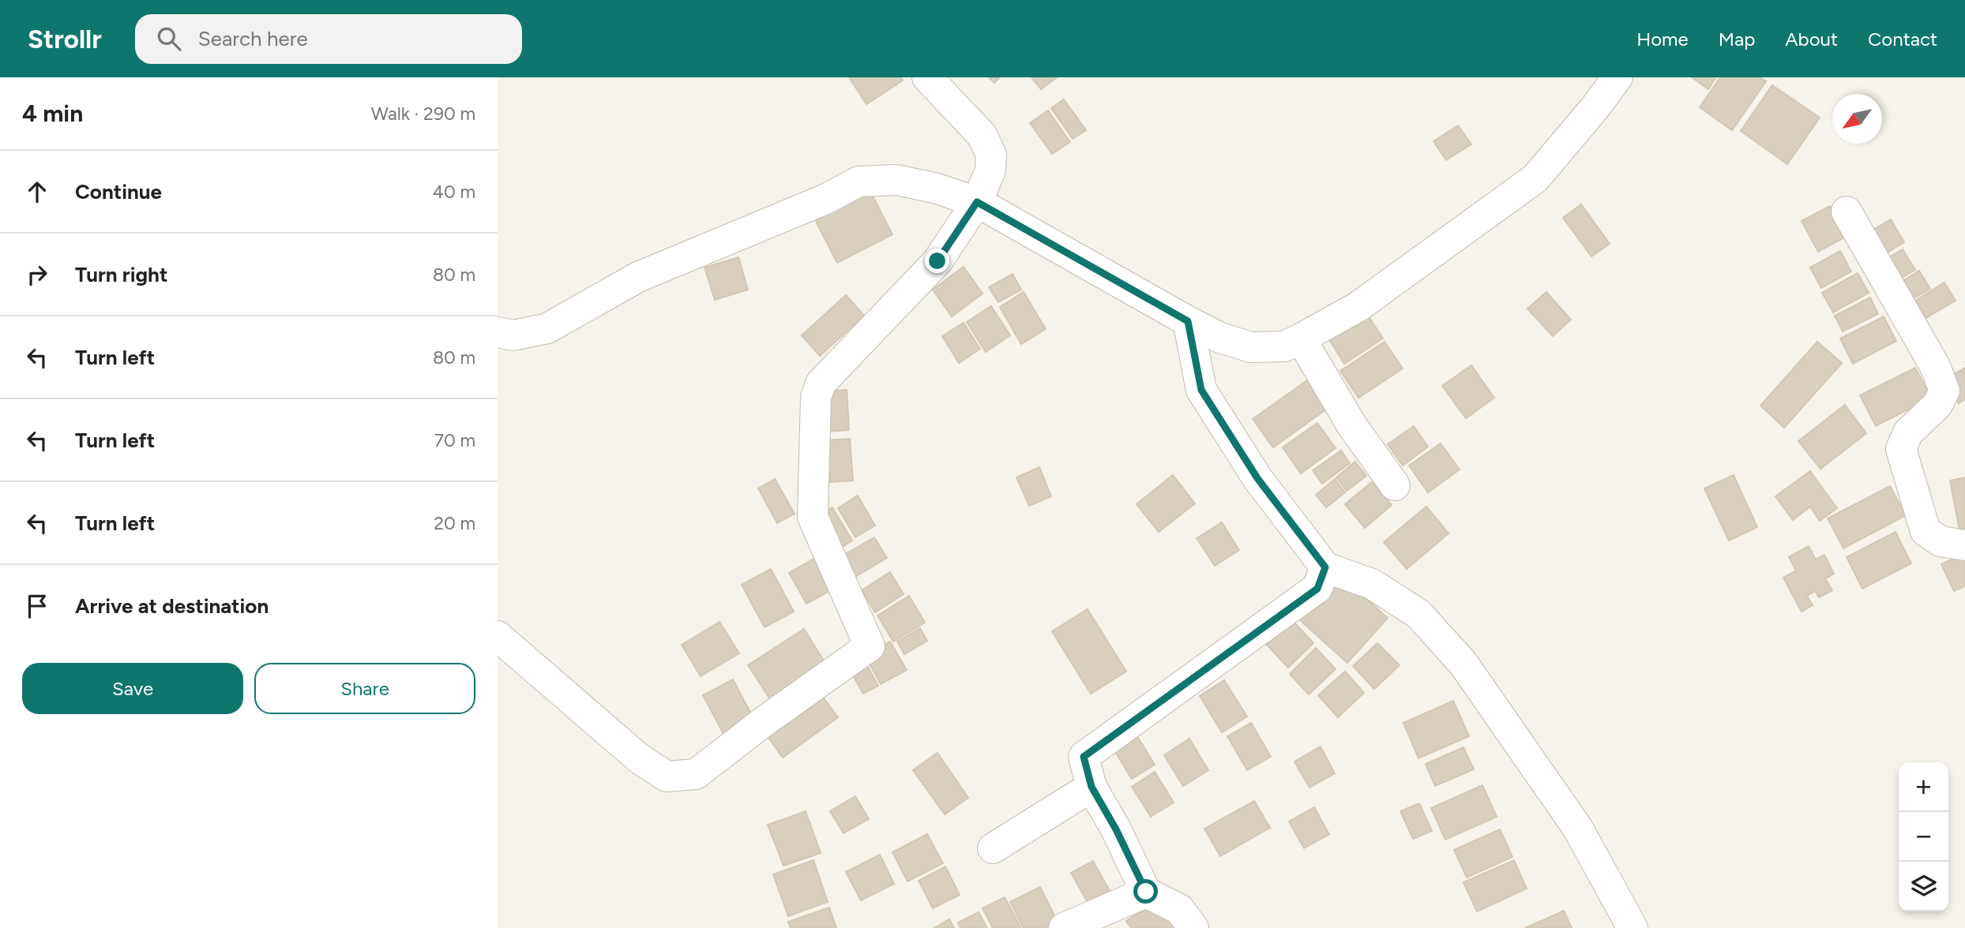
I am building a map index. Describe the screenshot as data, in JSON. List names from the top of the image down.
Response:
{
  "north": "bottom left",
  "page": {
    "header": "Strollr",
    "search": "Search here",
    "nav": [
      "Home",
      "Map",
      "About",
      "Contact"
    ],
    "heading": ["4 min", "Walk · 290 m"],
    "list": [
      ["Continue", "40 m"],
      ["Turn right", "80 m"],
      ["Turn left", "80 m"],
      ["Turn left", "70 m"],
      ["Turn left", "20 m"],
      "Arrive at destination"
    ],
    "buttons": ["Save", "Share"],
    "map_buttons": ["+", "−"]
  }
}
